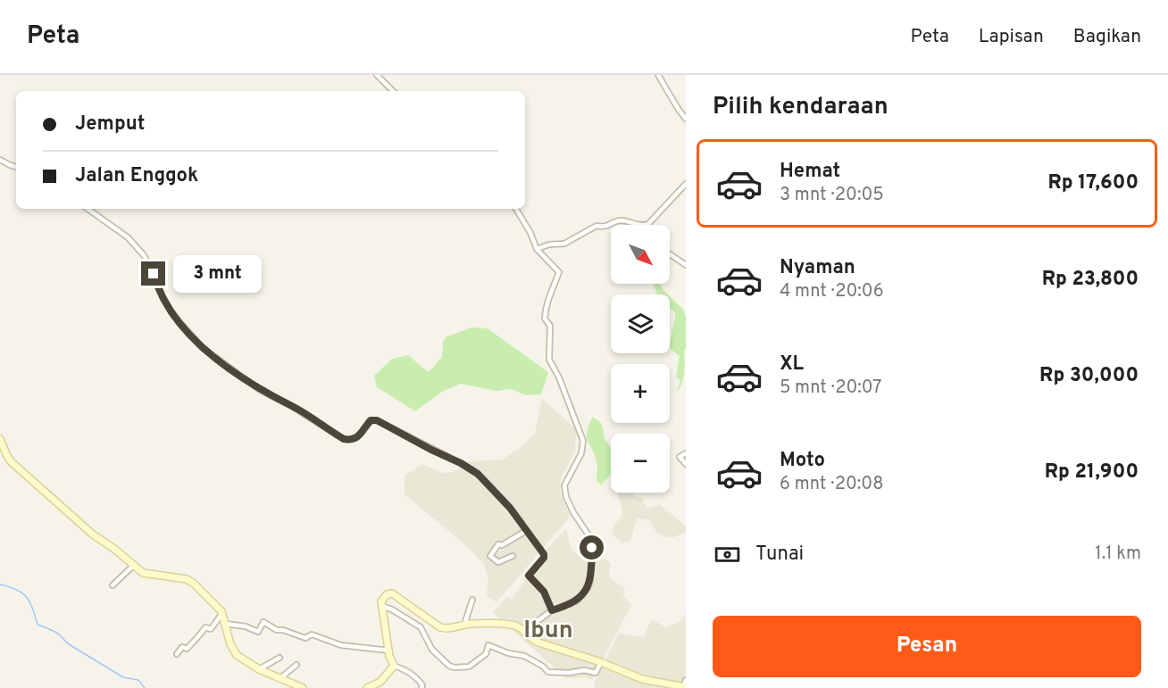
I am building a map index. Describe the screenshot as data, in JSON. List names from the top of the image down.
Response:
{
  "districts": ["Ibun"],
  "north": "bottom right",
  "page": {
    "header": "Peta",
    "nav": ["Peta", "Lapisan", "Bagikan"],
    "heading": "Pilih kendaraan",
    "banner": ["Jemput", "Jalan Enggok"],
    "list": [
      {
        "name": "Hemat",
        "note": "3 mnt · 20:05",
        "value": "Rp 17,600"
      },
      {
        "name": "Nyaman",
        "note": "4 mnt · 20:06",
        "value": "Rp 23,800"
      },
      {
        "name": "XL",
        "note": "5 mnt · 20:07",
        "value": "Rp 30,000"
      },
      {
        "name": "Moto",
        "note": "6 mnt · 20:08",
        "value": "Rp 21,900"
      }
    ],
    "map_buttons": ["+", "−"],
    "bubble": "3 mnt",
    "pay": ["Tunai", "1.1 km"],
    "buttons": "Pesan"
  }
}
